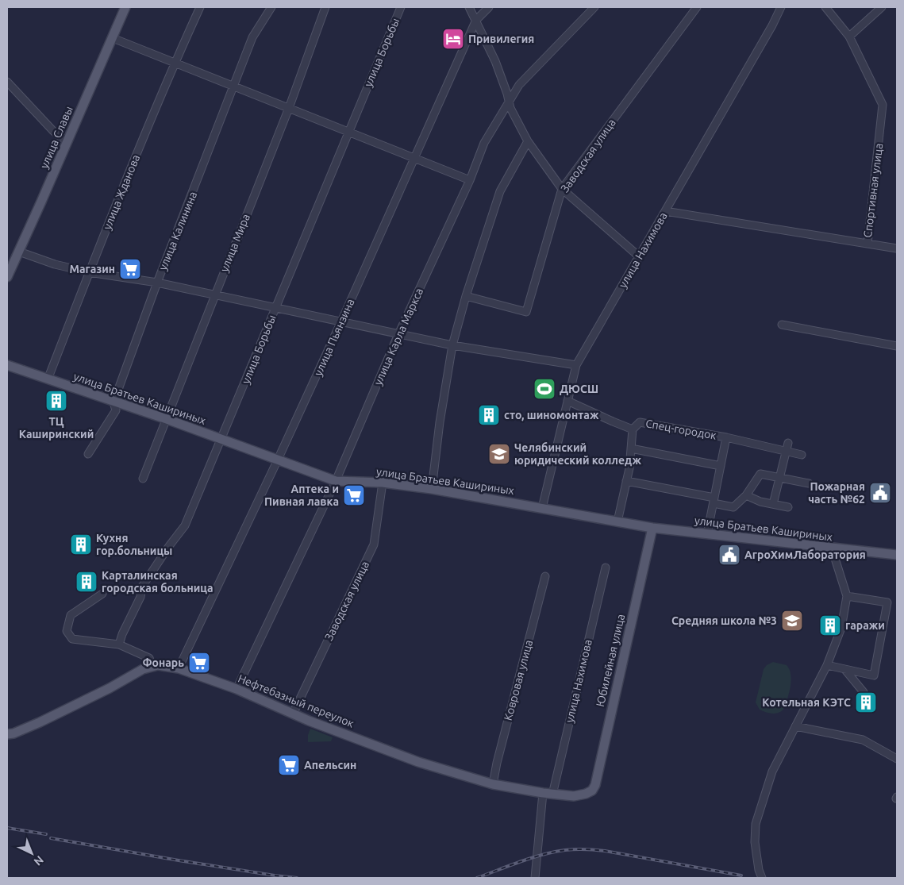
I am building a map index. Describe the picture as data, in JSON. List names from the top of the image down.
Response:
{
  "streets": {
    "main road": [
      "улица Славы",
      "улица Братьев Кашириных",
      "Юбилейная улица",
      "Нефтебазный переулок"
    ],
    "street": [
      "улица Борьбы",
      "Заводская улица",
      "Спортивная улица",
      "улица Жданова",
      "улица Калинина",
      "улица Мира",
      "улица Нахимова",
      "улица Карла Маркса",
      "улица Пьянзина",
      "Спец-городок",
      "Ковровая улица"
    ]
  },
  "crossings": [
    ["улица Борьбы", "улица Братьев Кашириных"],
    ["Заводская улица", "улица Братьев Кашириных"],
    ["Заводская улица", "Нефтебазный переулок"],
    ["Спортивная улица", "улица Нахимова"],
    ["улица Жданова", "улица Братьев Кашириных"],
    ["улица Калинина", "улица Братьев Кашириных"],
    ["улица Мира", "улица Братьев Кашириных"],
    ["улица Нахимова", "улица Братьев Кашириных"],
    ["улица Нахимова", "Спец-городок"],
    ["улица Нахимова", "Нефтебазный переулок"],
    ["улица Карла Маркса", "улица Братьев Кашириных"],
    ["улица Карла Маркса", "Нефтебазный переулок"],
    ["улица Пьянзина", "улица Братьев Кашириных"],
    ["улица Пьянзина", "Нефтебазный переулок"],
    ["улица Братьев Кашириных", "Юбилейная улица"],
    ["Юбилейная улица", "Нефтебазный переулок"],
    ["Ковровая улица", "Нефтебазный переулок"]
  ],
  "places": {
    "hotel": ["Привилегия"],
    "supermarket": [
      "Магазин",
      "Аптека и Пивная лавка",
      "Фонарь",
      "Апельсин"
    ],
    "sports": ["ДЮСШ"],
    "building": [
      "ТЦ Каширинский",
      "сто, шиномонтаж",
      "Кухня гор.больницы",
      "Карталинская городская больница",
      "гаражи",
      "Котельная КЭТС"
    ],
    "school or university": ["Челябинский юридический колледж", "Средняя школа №3"],
    "public building": ["Пожарная часть №62", "АгроХимЛаборатория"]
  },
  "north": "bottom right"
}
